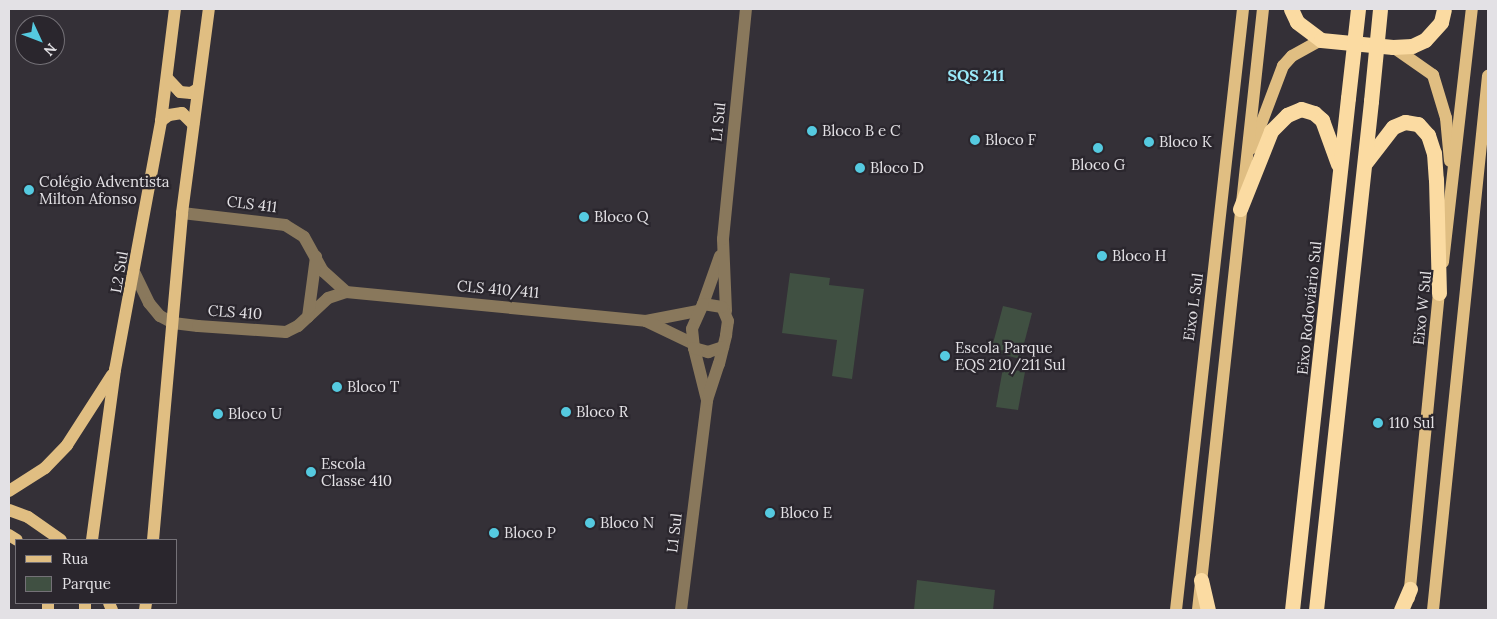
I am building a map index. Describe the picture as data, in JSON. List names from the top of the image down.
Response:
{
  "streets": {
    "highway": ["Eixo Rodoviário Sul"],
    "main road": ["L2 Sul", "Eixo L Sul", "Eixo W Sul"],
    "street": [
      "L1 Sul",
      "CLS 411",
      "CLS 410/411",
      "CLS 410"
    ]
  },
  "crossings": [
    ["L1 Sul", "CLS 410/411"],
    ["CLS 411", "CLS 410/411"],
    ["CLS 411", "CLS 410"],
    ["CLS 410/411", "CLS 410"]
  ],
  "districts": ["SQS 211"],
  "places": [
    "Bloco B e C",
    "Bloco F",
    "Bloco K",
    "Bloco G",
    "Bloco D",
    "Colégio Adventista Milton Afonso",
    "Bloco Q",
    "Bloco H",
    "Escola Parque EQS 210/211 Sul",
    "Bloco T",
    "Bloco R",
    "Bloco U",
    "110 Sul",
    "Escola Classe 410",
    "Bloco E",
    "Bloco N",
    "Bloco P"
  ],
  "legend": ["Rua", "Parque"],
  "north": "bottom right"
}
